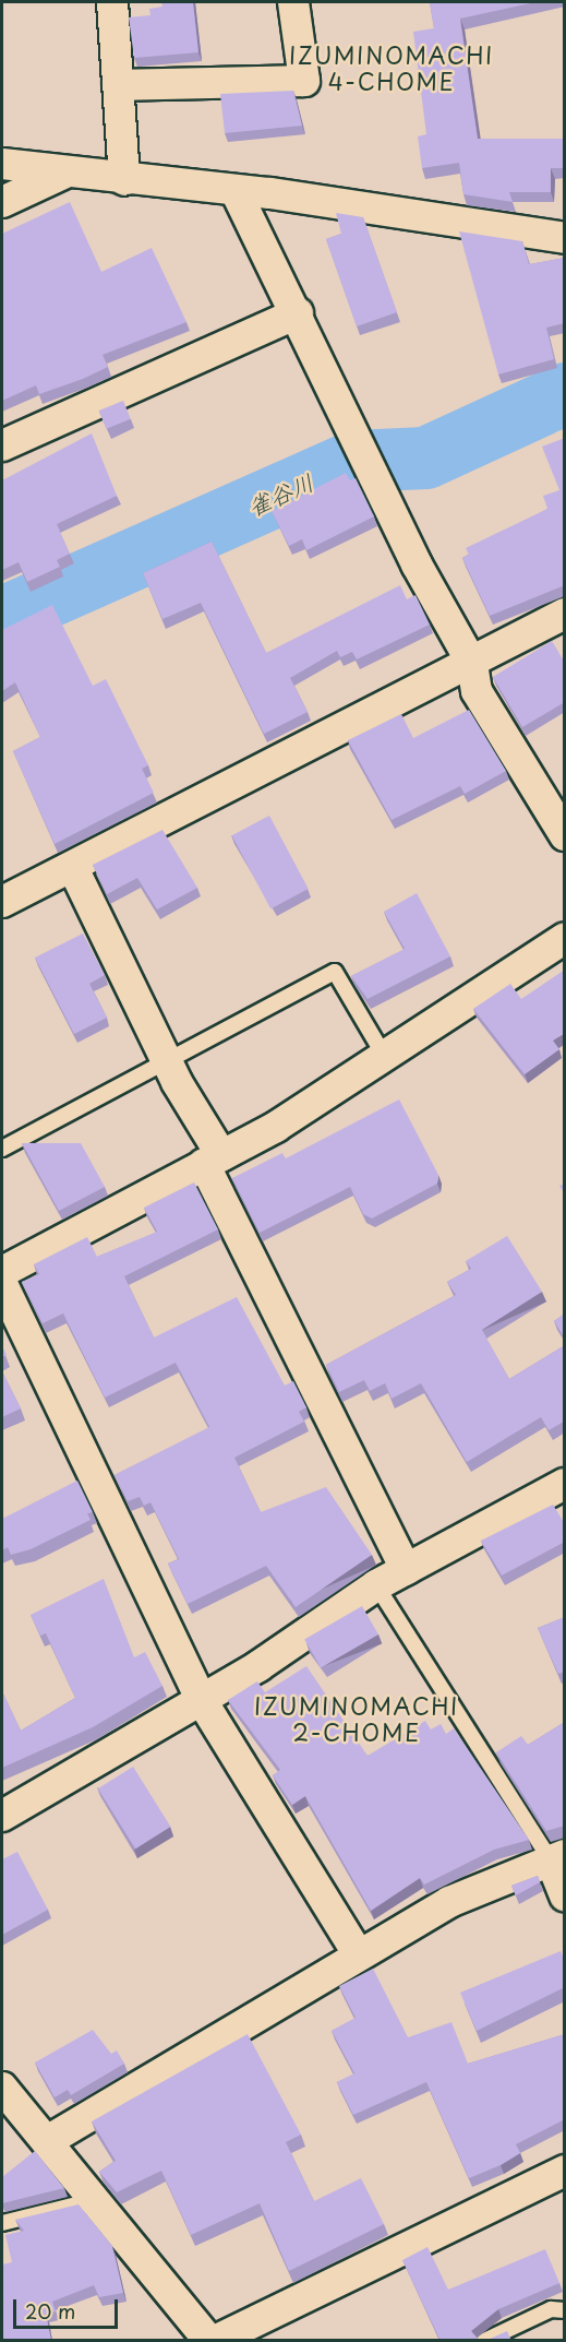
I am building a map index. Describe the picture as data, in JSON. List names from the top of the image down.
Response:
{
  "districts": ["IZUMINOMACHI 4-CHOME", "IZUMINOMACHI 2-CHOME"],
  "water": ["雀谷川"],
  "scale_bar": "20 m"
}
